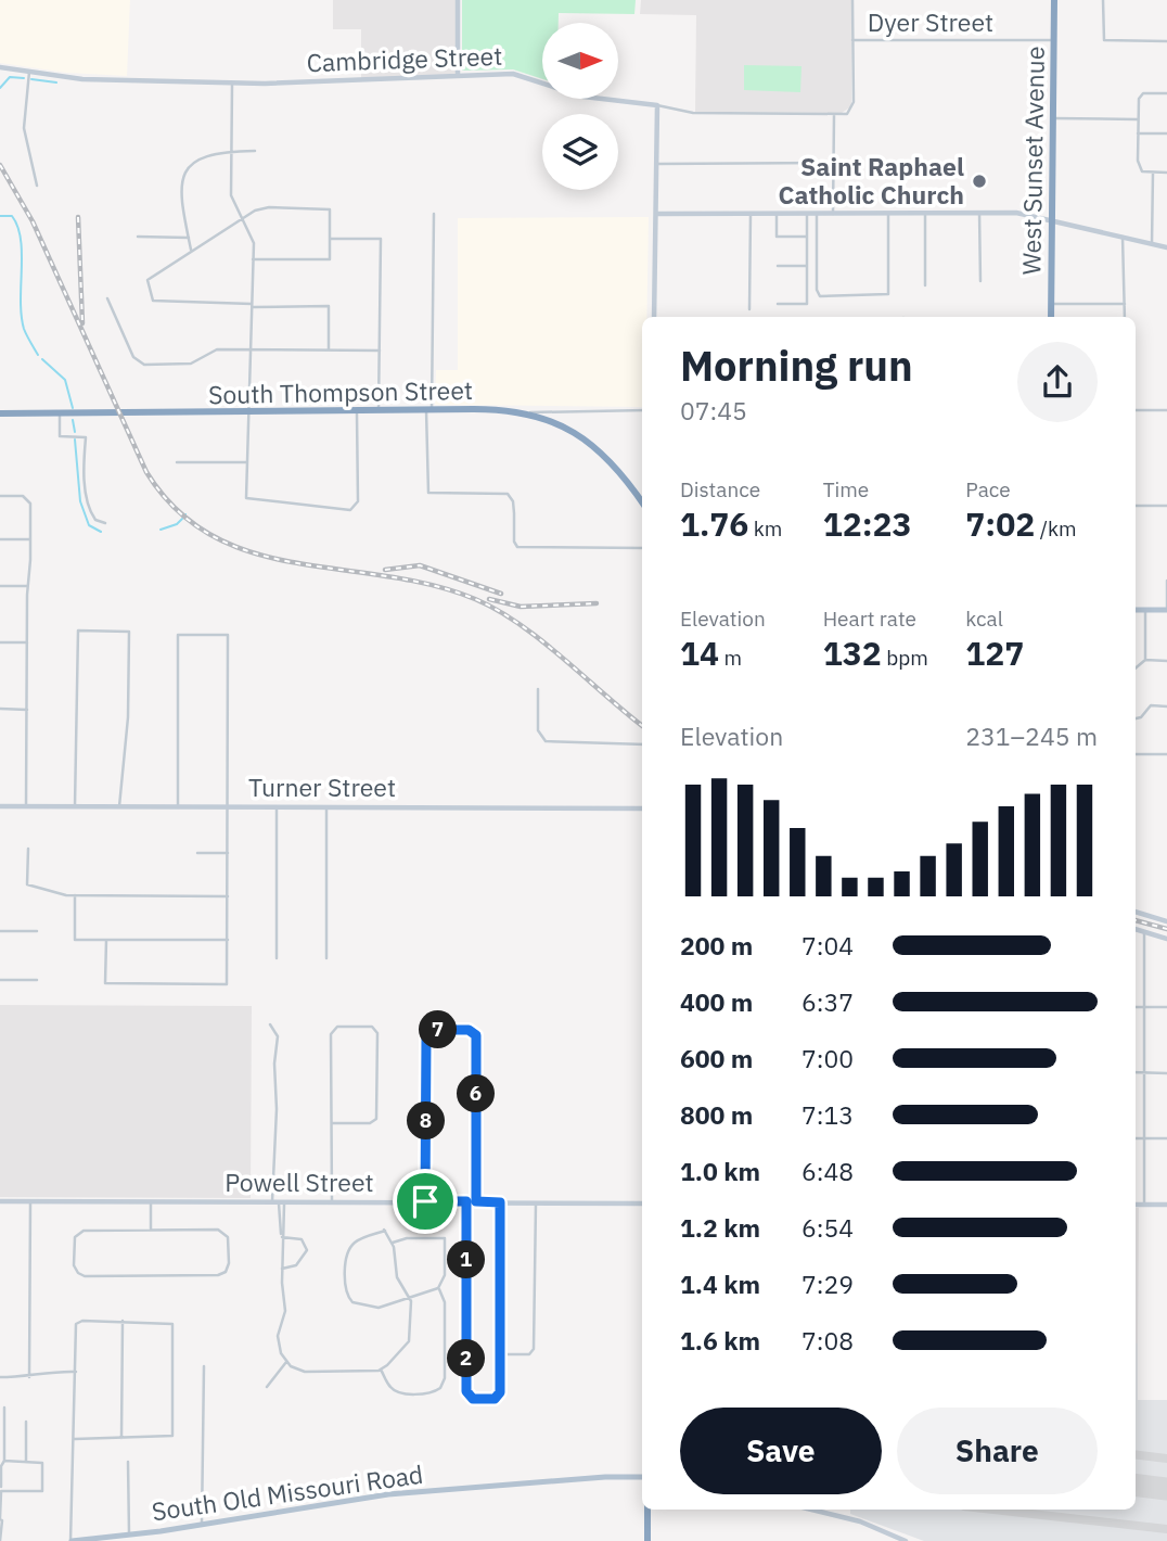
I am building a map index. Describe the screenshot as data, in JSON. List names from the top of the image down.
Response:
{
  "streets": {
    "highway": ["West Sunset Avenue", "South Thompson Street"],
    "main road": ["South Old Missouri Road"],
    "street": [
      "Dyer Street",
      "Cambridge Street",
      "Turner Street",
      "Powell Street"
    ]
  },
  "crossings": [
    ["Dyer Street", "Cambridge Street"],
    ["Dyer Street", "West Sunset Avenue"]
  ],
  "places": ["Saint Raphael Catholic Church"],
  "north": "right",
  "page": {
    "heading": ["Morning run", "07:45"],
    "stats": [
      ["Distance", "1.76 km"],
      ["Time", "12:23"],
      ["Pace", "7:02 /km"],
      ["Elevation", "14 m"],
      ["Heart rate", "132 bpm"],
      ["kcal", "127"]
    ],
    "chart": ["Elevation", "231–245 m"],
    "list": [
      {
        "name": "200 m",
        "note": "7:04"
      },
      {
        "name": "400 m",
        "note": "6:37"
      },
      {
        "name": "600 m",
        "note": "7:00"
      },
      {
        "name": "800 m",
        "note": "7:13"
      },
      {
        "name": "1.0 km",
        "note": "6:48"
      },
      {
        "name": "1.2 km",
        "note": "6:54"
      },
      {
        "name": "1.4 km",
        "note": "7:29"
      },
      {
        "name": "1.6 km",
        "note": "7:08"
      }
    ],
    "pins": [
      "7",
      "6",
      "8",
      "1",
      "2"
    ],
    "buttons": ["Save", "Share"]
  }
}
